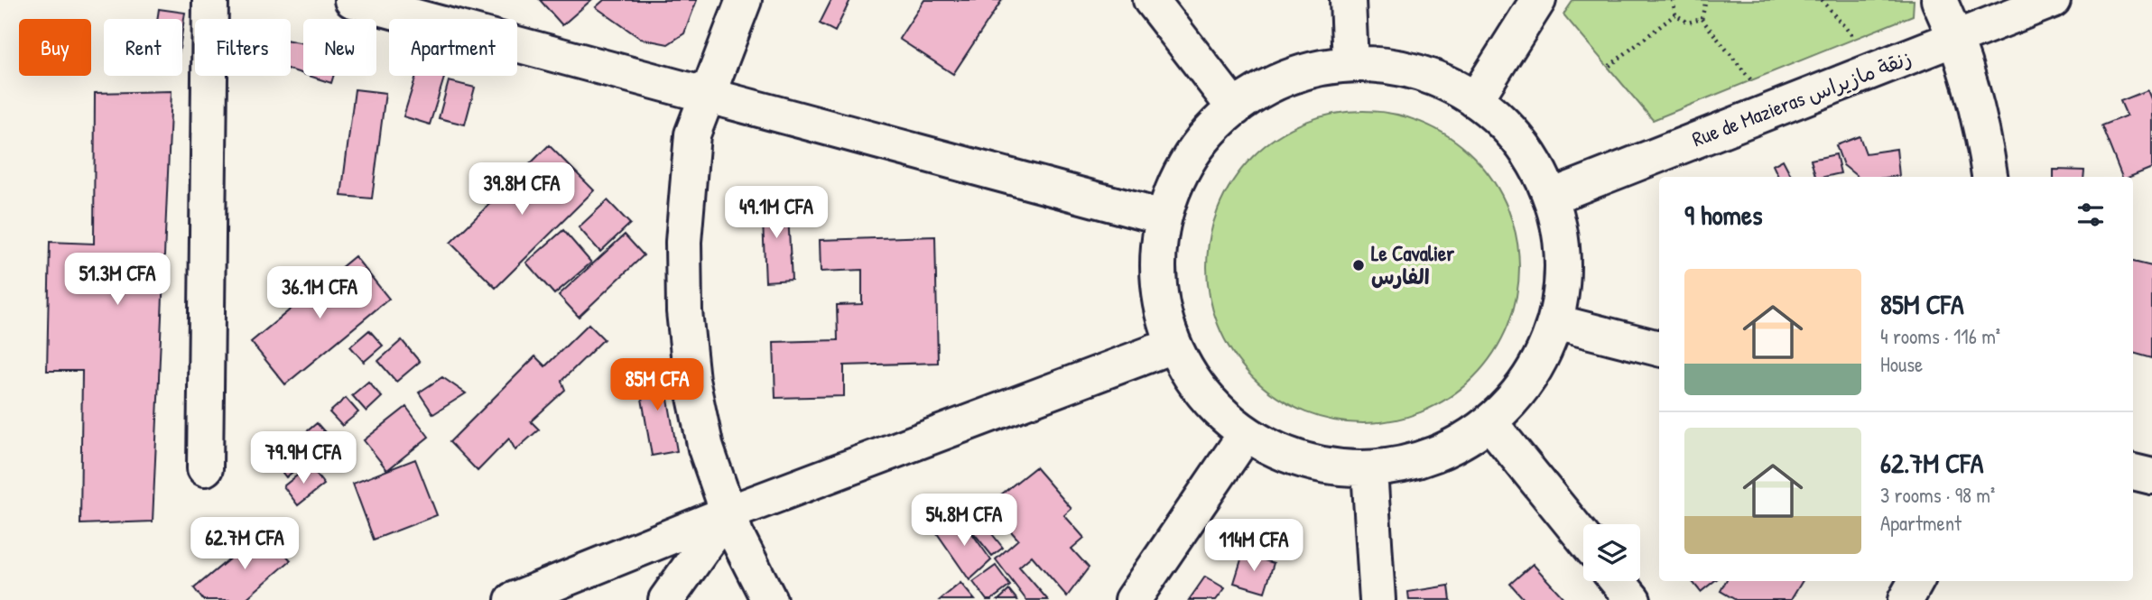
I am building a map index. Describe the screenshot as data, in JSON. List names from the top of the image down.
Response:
{
  "streets": {
    "street": ["Rue de Mazieras زنقة مازيراس"]
  },
  "places": ["Le Cavalier الفارس"],
  "page": {
    "chip": [
      "Buy",
      "Rent",
      "Filters",
      "New",
      "Apartment"
    ],
    "price": [
      "39.8M CFA",
      "49.1M CFA",
      "51.3M CFA",
      "36.1M CFA",
      "85M CFA",
      "79.9M CFA",
      "54.8M CFA",
      "62.7M CFA",
      "114M CFA"
    ],
    "heading": "9 homes",
    "list": [
      {
        "name": "85M CFA",
        "note": "4 rooms · 116 m² · House"
      },
      {
        "name": "62.7M CFA",
        "note": "3 rooms · 98 m² · Apartment"
      }
    ]
  }
}
